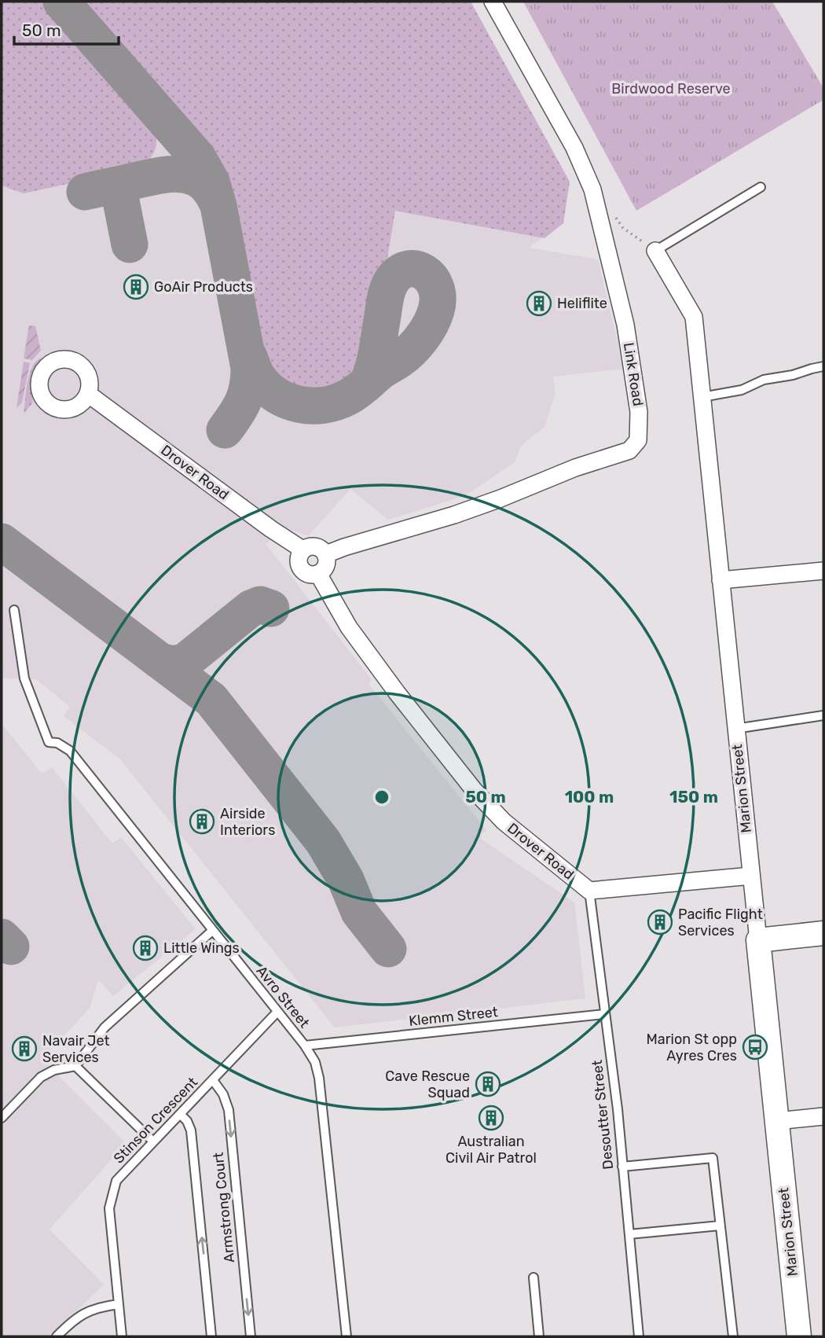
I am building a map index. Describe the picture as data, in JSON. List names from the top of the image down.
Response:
{
  "streets": {
    "main road": ["Marion Street"],
    "street": ["Link Road", "Drover Road"],
    "lane": [
      "Avro Street",
      "Klemm Street",
      "Desoutter Street",
      "Stinson Crescent",
      "Armstrong Court"
    ]
  },
  "crossings": [
    ["Link Road", "Drover Road"],
    ["Drover Road", "Desoutter Street"],
    ["Avro Street", "Klemm Street"],
    ["Avro Street", "Stinson Crescent"],
    ["Klemm Street", "Desoutter Street"],
    ["Stinson Crescent", "Armstrong Court"]
  ],
  "parks": ["Birdwood Reserve"],
  "places": {
    "building": [
      "GoAir Products",
      "Heliflite",
      "Airside Interiors",
      "Pacific Flight Services",
      "Little Wings",
      "Navair Jet Services",
      "Cave Rescue Squad",
      "Australian Civil Air Patrol"
    ],
    "bus stop": ["Marion St opp Ayres Cres"]
  },
  "scale_bar": "50 m",
  "rings": ["50 m", "100 m", "150 m"]
}
